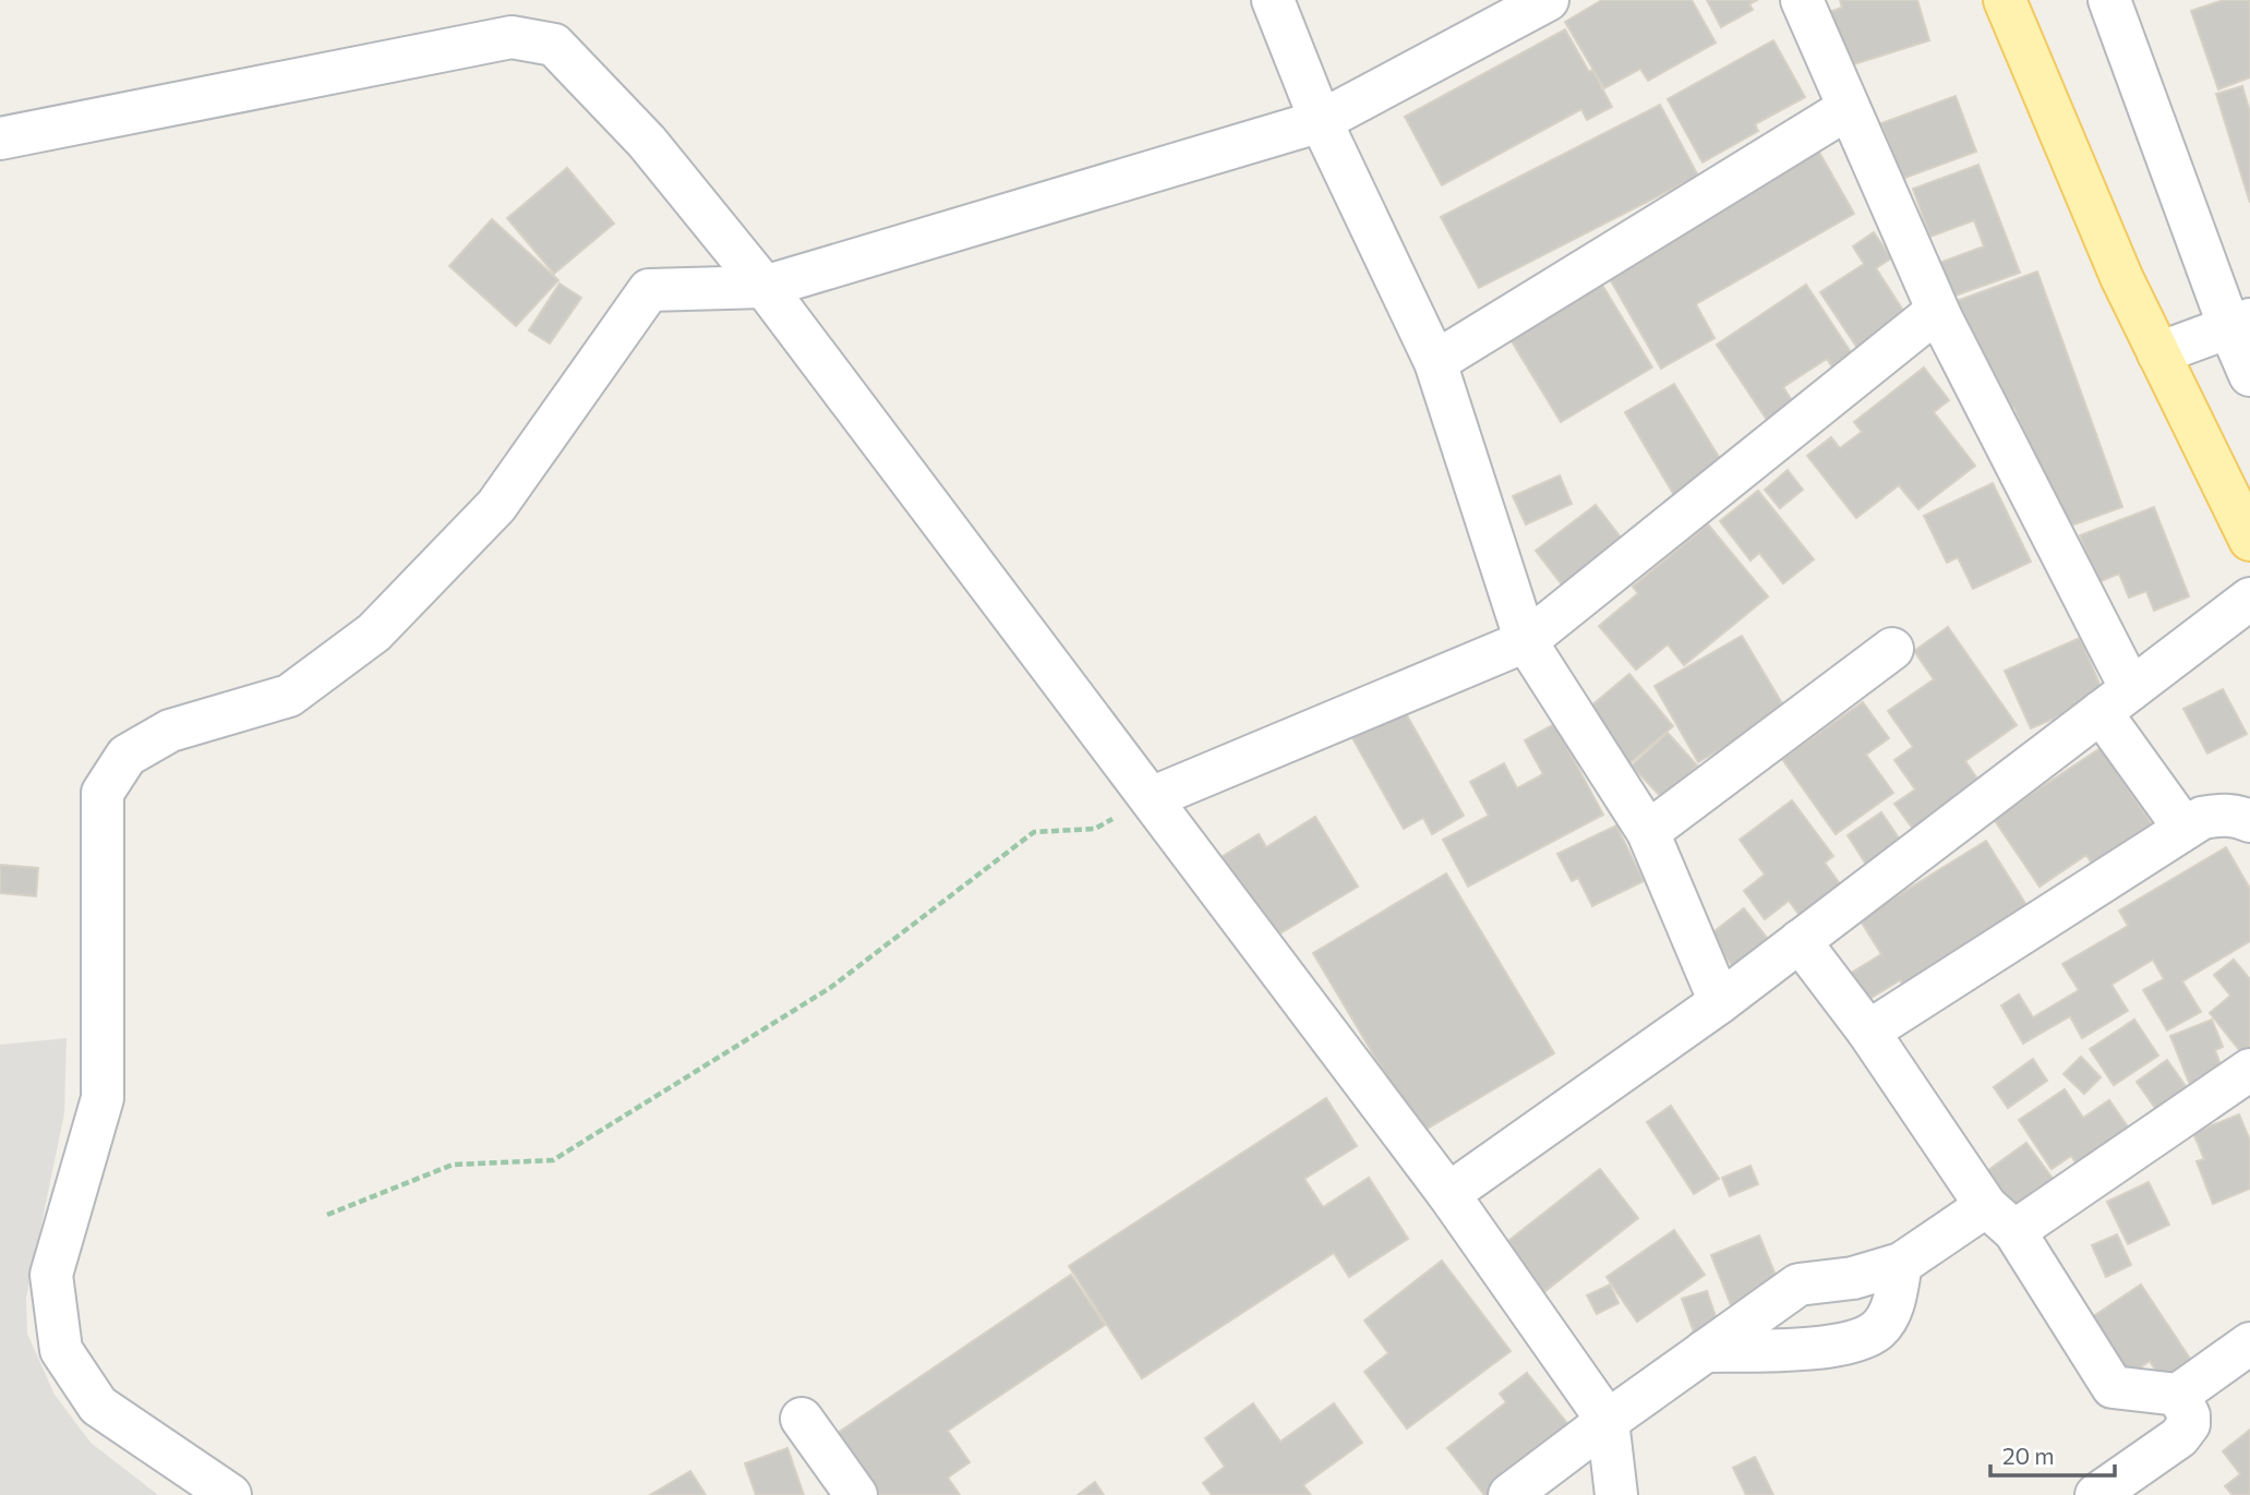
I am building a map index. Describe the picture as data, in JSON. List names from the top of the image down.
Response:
{
  "scale_bar": "20 m"
}
